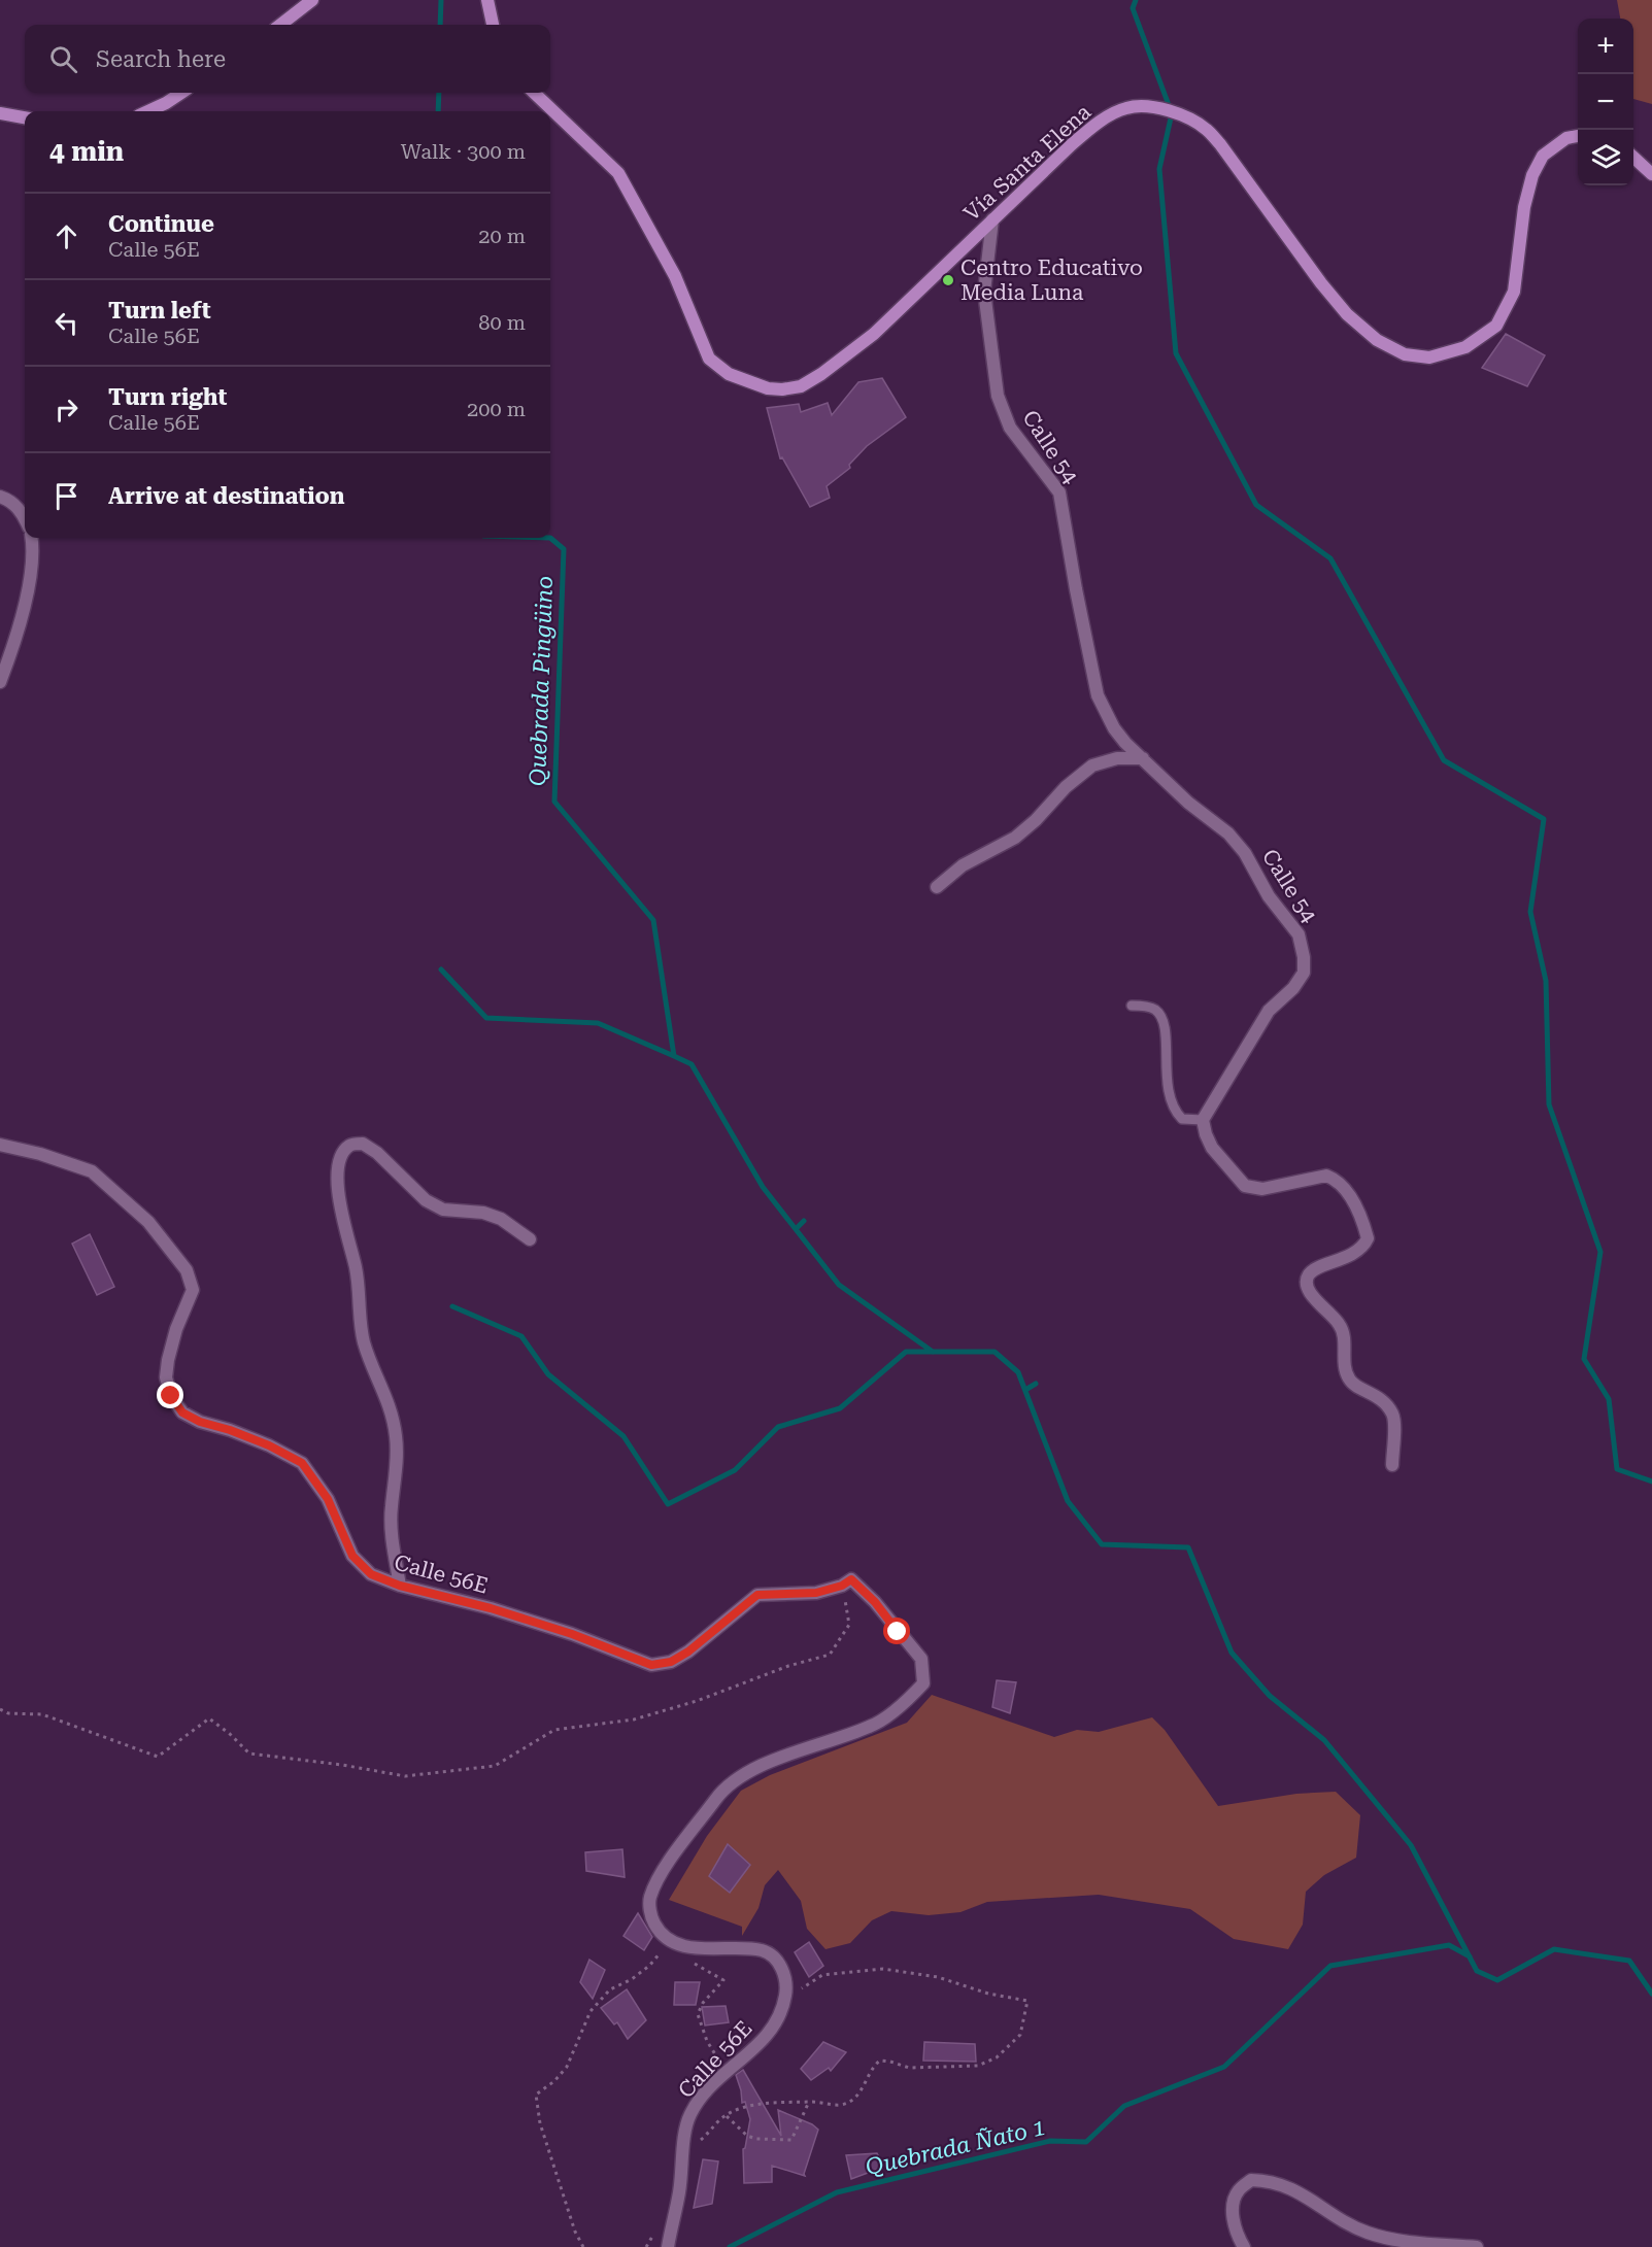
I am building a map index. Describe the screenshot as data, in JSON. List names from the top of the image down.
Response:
{
  "streets": {
    "main road": ["Vía Santa Elena"],
    "street": ["Calle 54", "Calle 56E"]
  },
  "crossings": [
    ["Vía Santa Elena", "Calle 54"]
  ],
  "water": ["Quebrada Pingüino", "Quebrada Ñato 1"],
  "places": ["Centro Educativo Media Luna"],
  "page": {
    "map_buttons": ["+", "−"],
    "search": "Search here",
    "heading": ["4 min", "Walk · 300 m"],
    "list": [
      ["Continue", "Calle 56E", "20 m"],
      ["Turn left", "Calle 56E", "80 m"],
      ["Turn right", "Calle 56E", "200 m"],
      "Arrive at destination"
    ]
  }
}
